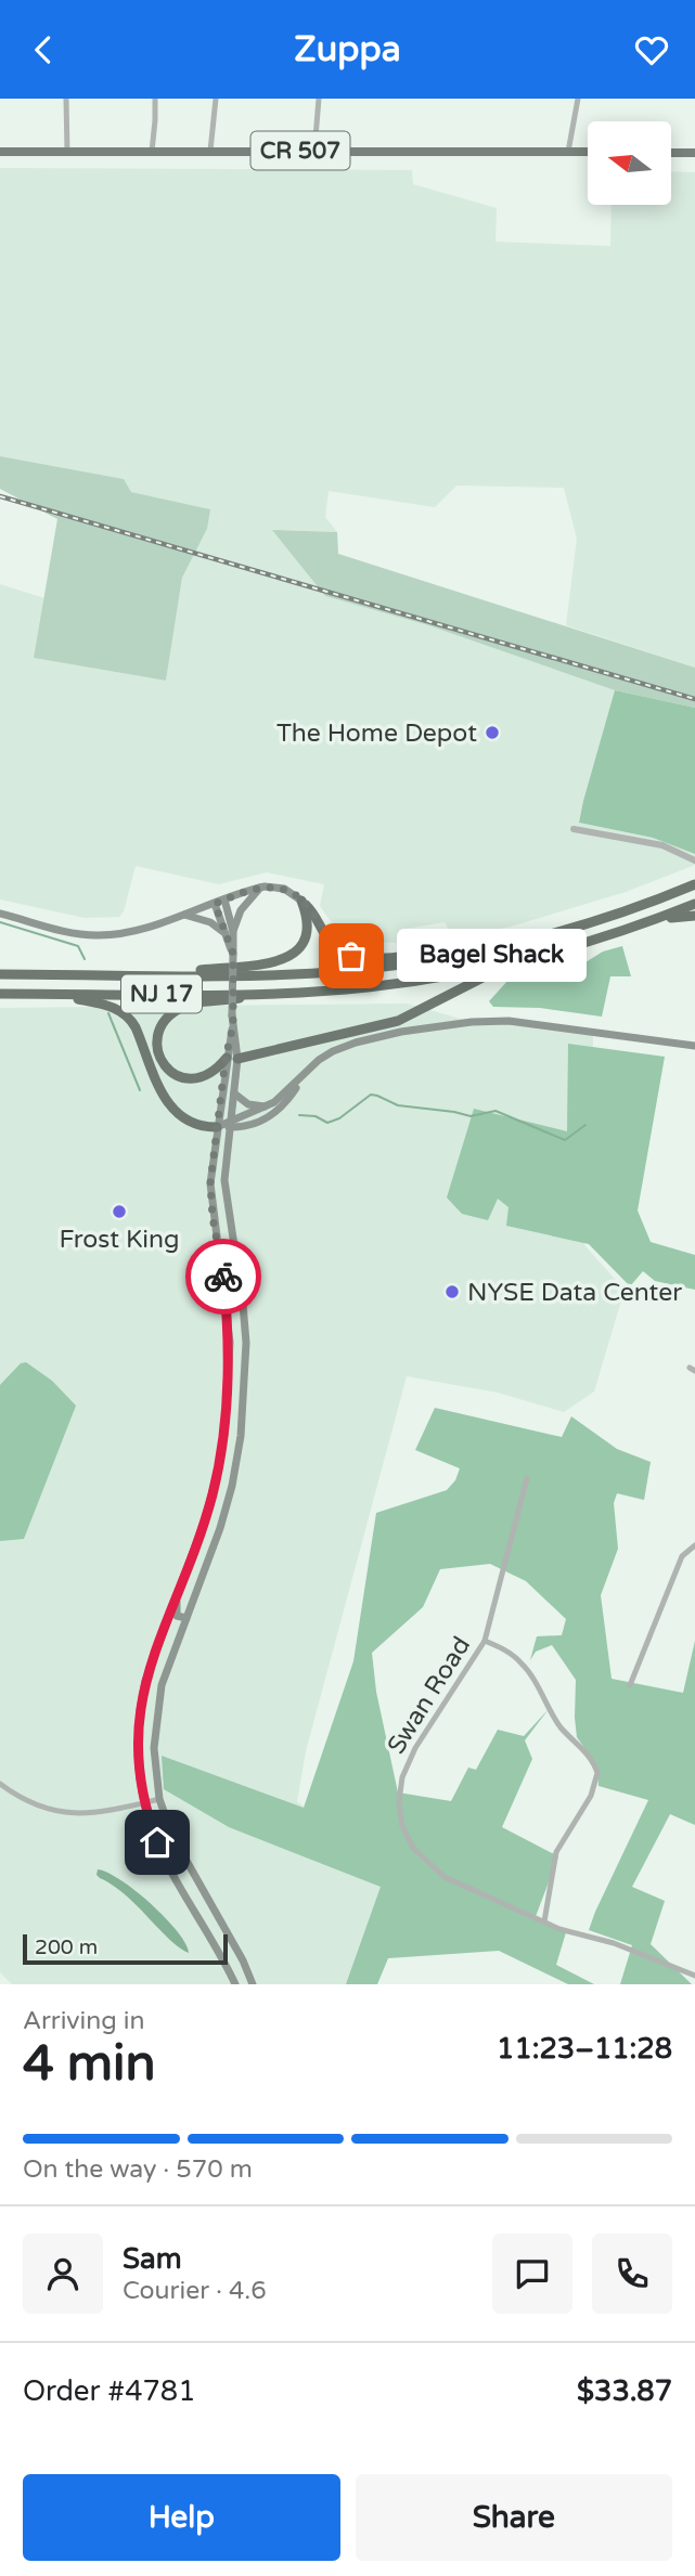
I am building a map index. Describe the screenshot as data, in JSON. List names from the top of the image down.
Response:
{
  "streets": {
    "highway": ["NJ 17"],
    "main road": ["CR 507"],
    "street": ["Swan Road"]
  },
  "places": [
    "The Home Depot",
    "Bagel Shack",
    "Frost King",
    "NYSE Data Center"
  ],
  "scale_bar": "200 m",
  "north": "left",
  "page": {
    "header": "Zuppa",
    "bubble": "Bagel Shack",
    "scale": "200 m",
    "heading": ["4 min", "Arriving in", "11:23–11:28"],
    "panel": [
      "Sam",
      "Courier · 4.6",
      "Order #4781",
      "$33.87"
    ],
    "bar": "On the way · 570 m",
    "buttons": ["Help", "Share"]
  }
}
